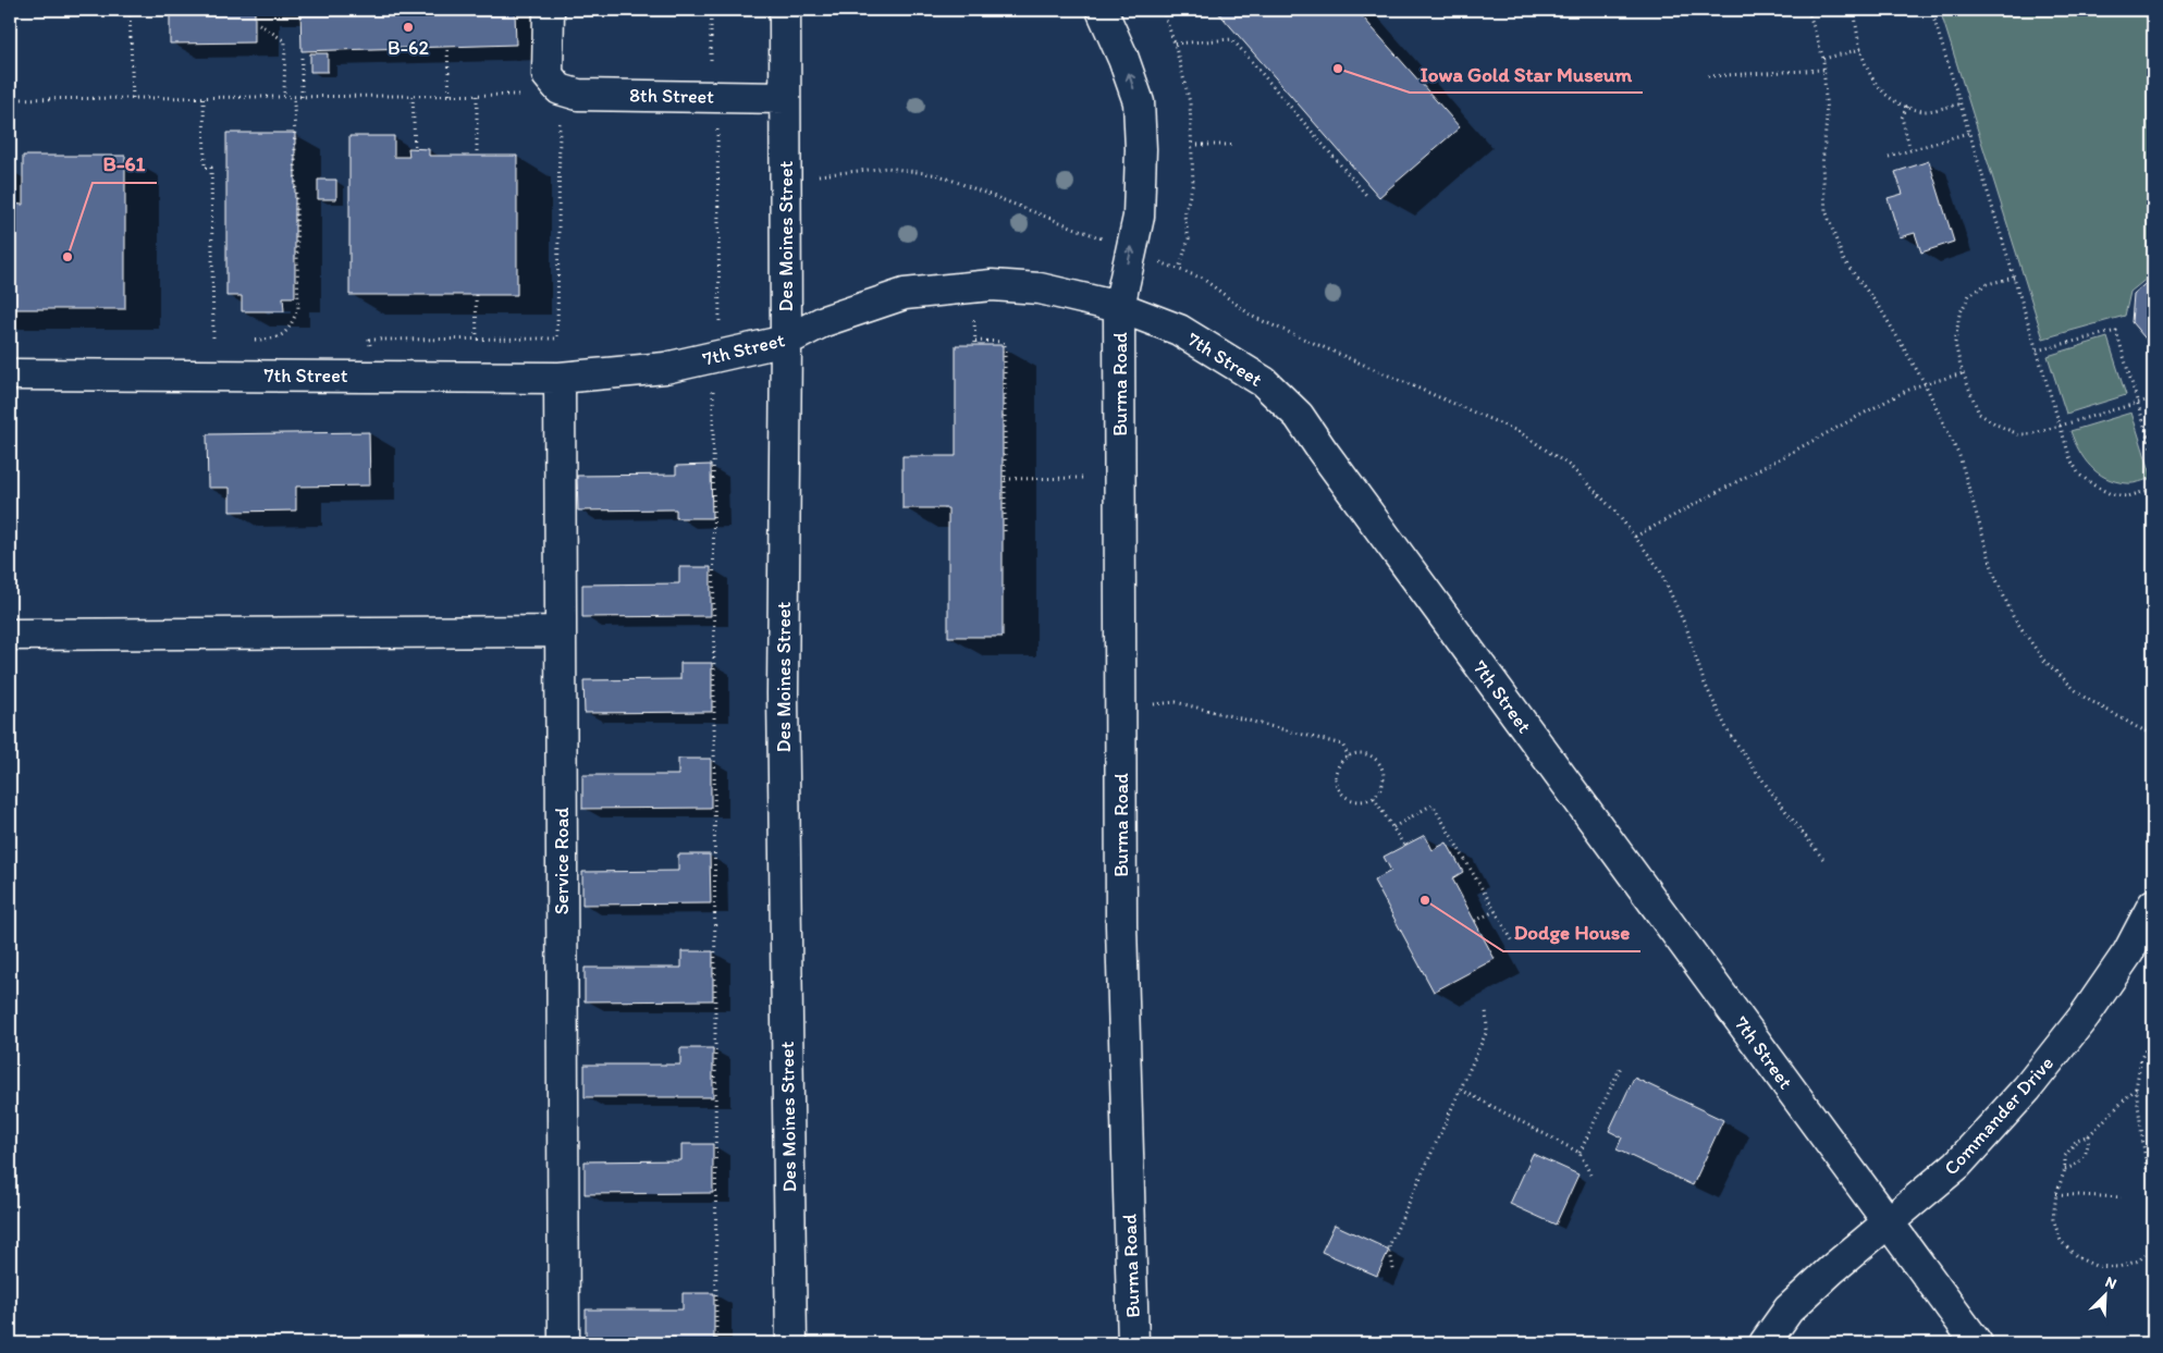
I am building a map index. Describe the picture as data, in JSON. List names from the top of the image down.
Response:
{
  "streets": {
    "street": [
      "8th Street",
      "Des Moines Street",
      "7th Street",
      "Burma Road",
      "Service Road",
      "Commander Drive"
    ]
  },
  "crossings": [
    ["8th Street", "Des Moines Street"],
    ["Des Moines Street", "7th Street"],
    ["7th Street", "Burma Road"],
    ["7th Street", "Service Road"],
    ["7th Street", "Commander Drive"]
  ],
  "places": [
    "B-62",
    "Iowa Gold Star Museum",
    "B-61",
    "Dodge House"
  ],
  "north": "top right"
}
